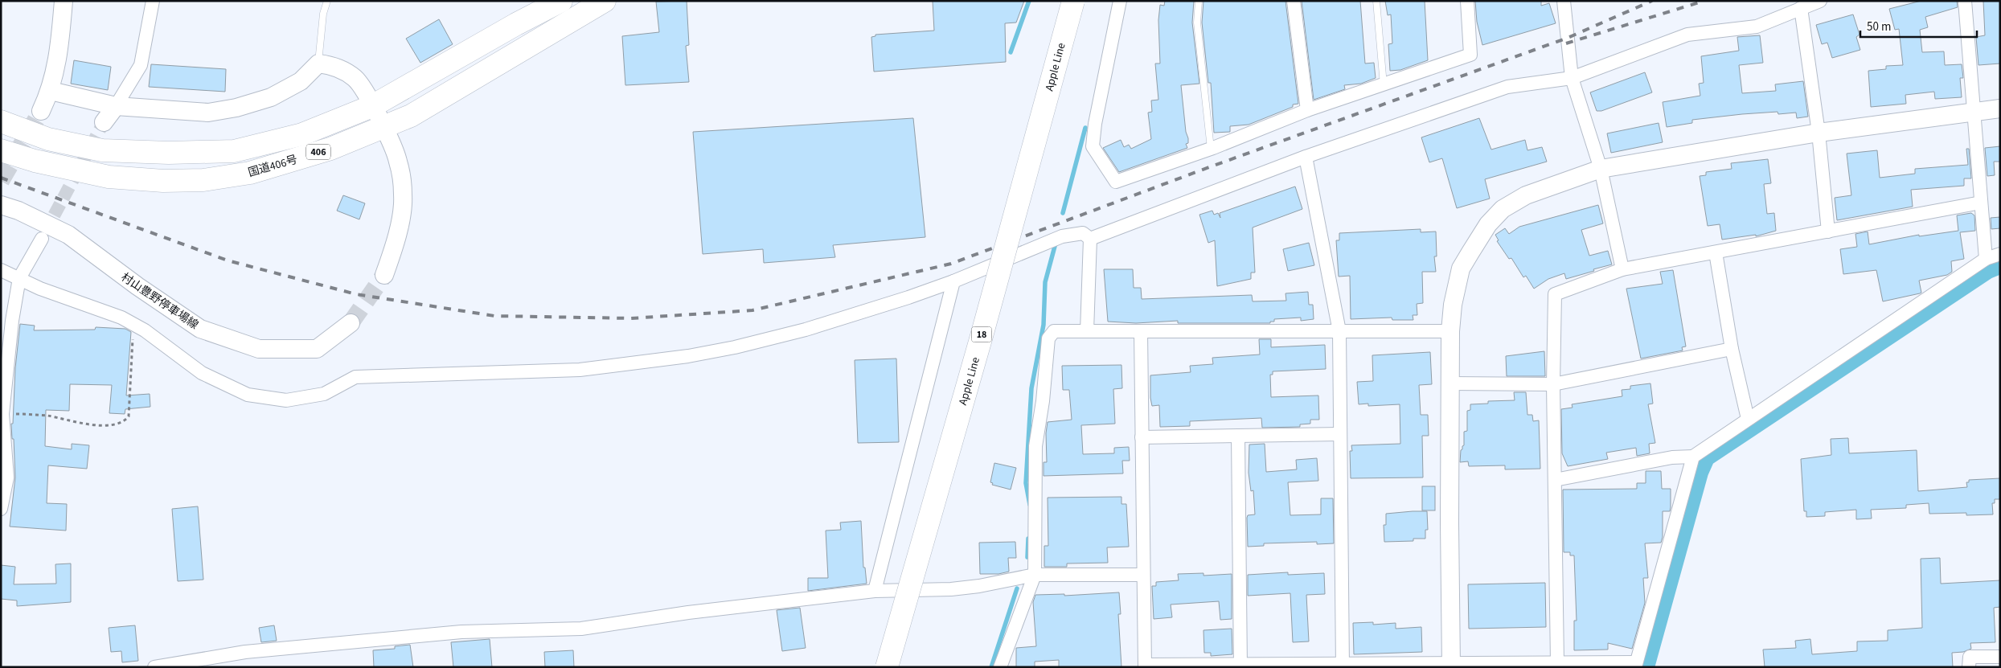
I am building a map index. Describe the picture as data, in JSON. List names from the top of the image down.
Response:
{
  "streets": {
    "highway": [
      "Apple Line",
      "406",
      "国道406号",
      "18"
    ],
    "street": ["村山豊野停車場線"]
  },
  "scale_bar": "50 m"
}
